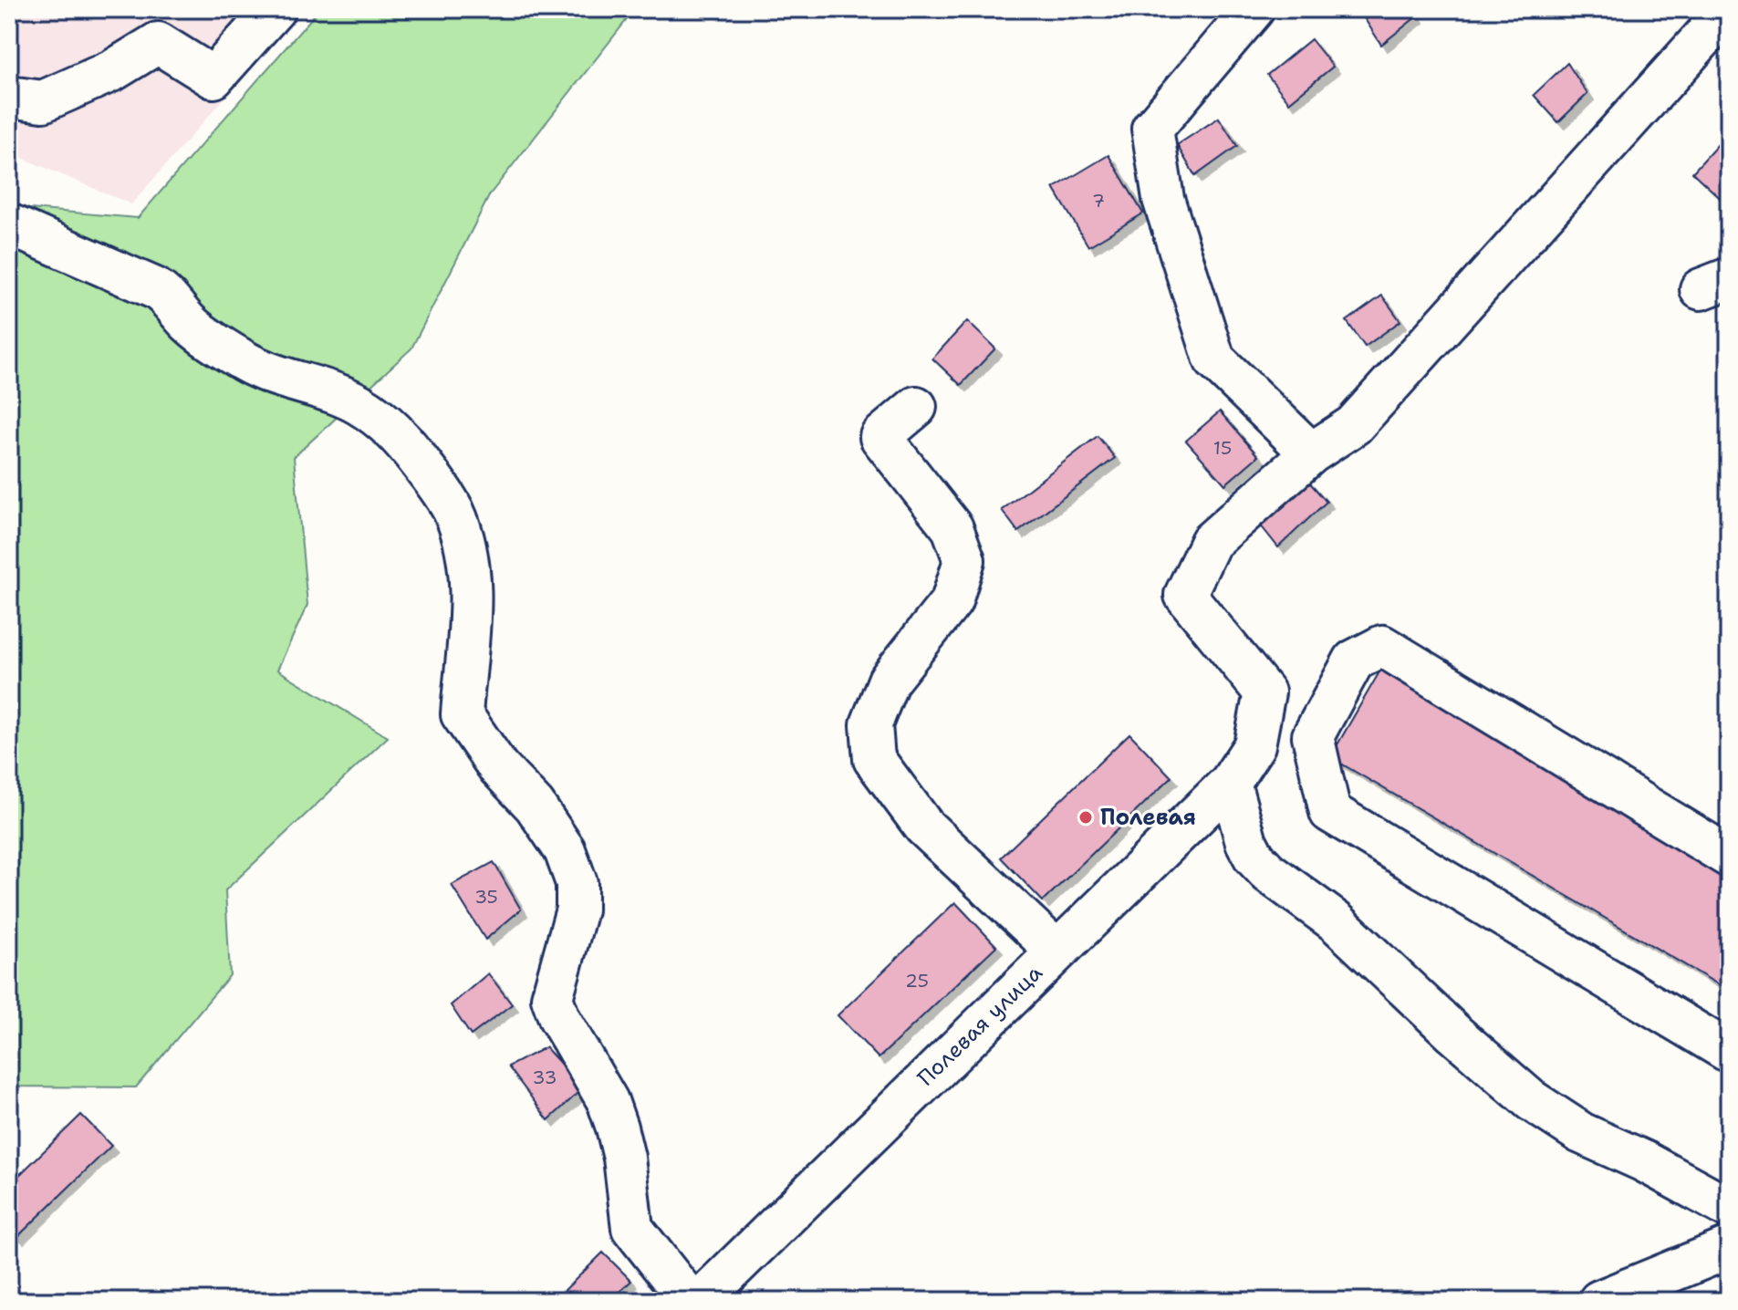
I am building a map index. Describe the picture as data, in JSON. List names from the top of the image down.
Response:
{
  "streets": {
    "street": ["Полевая улица"]
  },
  "places": ["Полевая"],
  "house_numbers": [
    "7",
    "15",
    "35",
    "25",
    "33"
  ]
}
